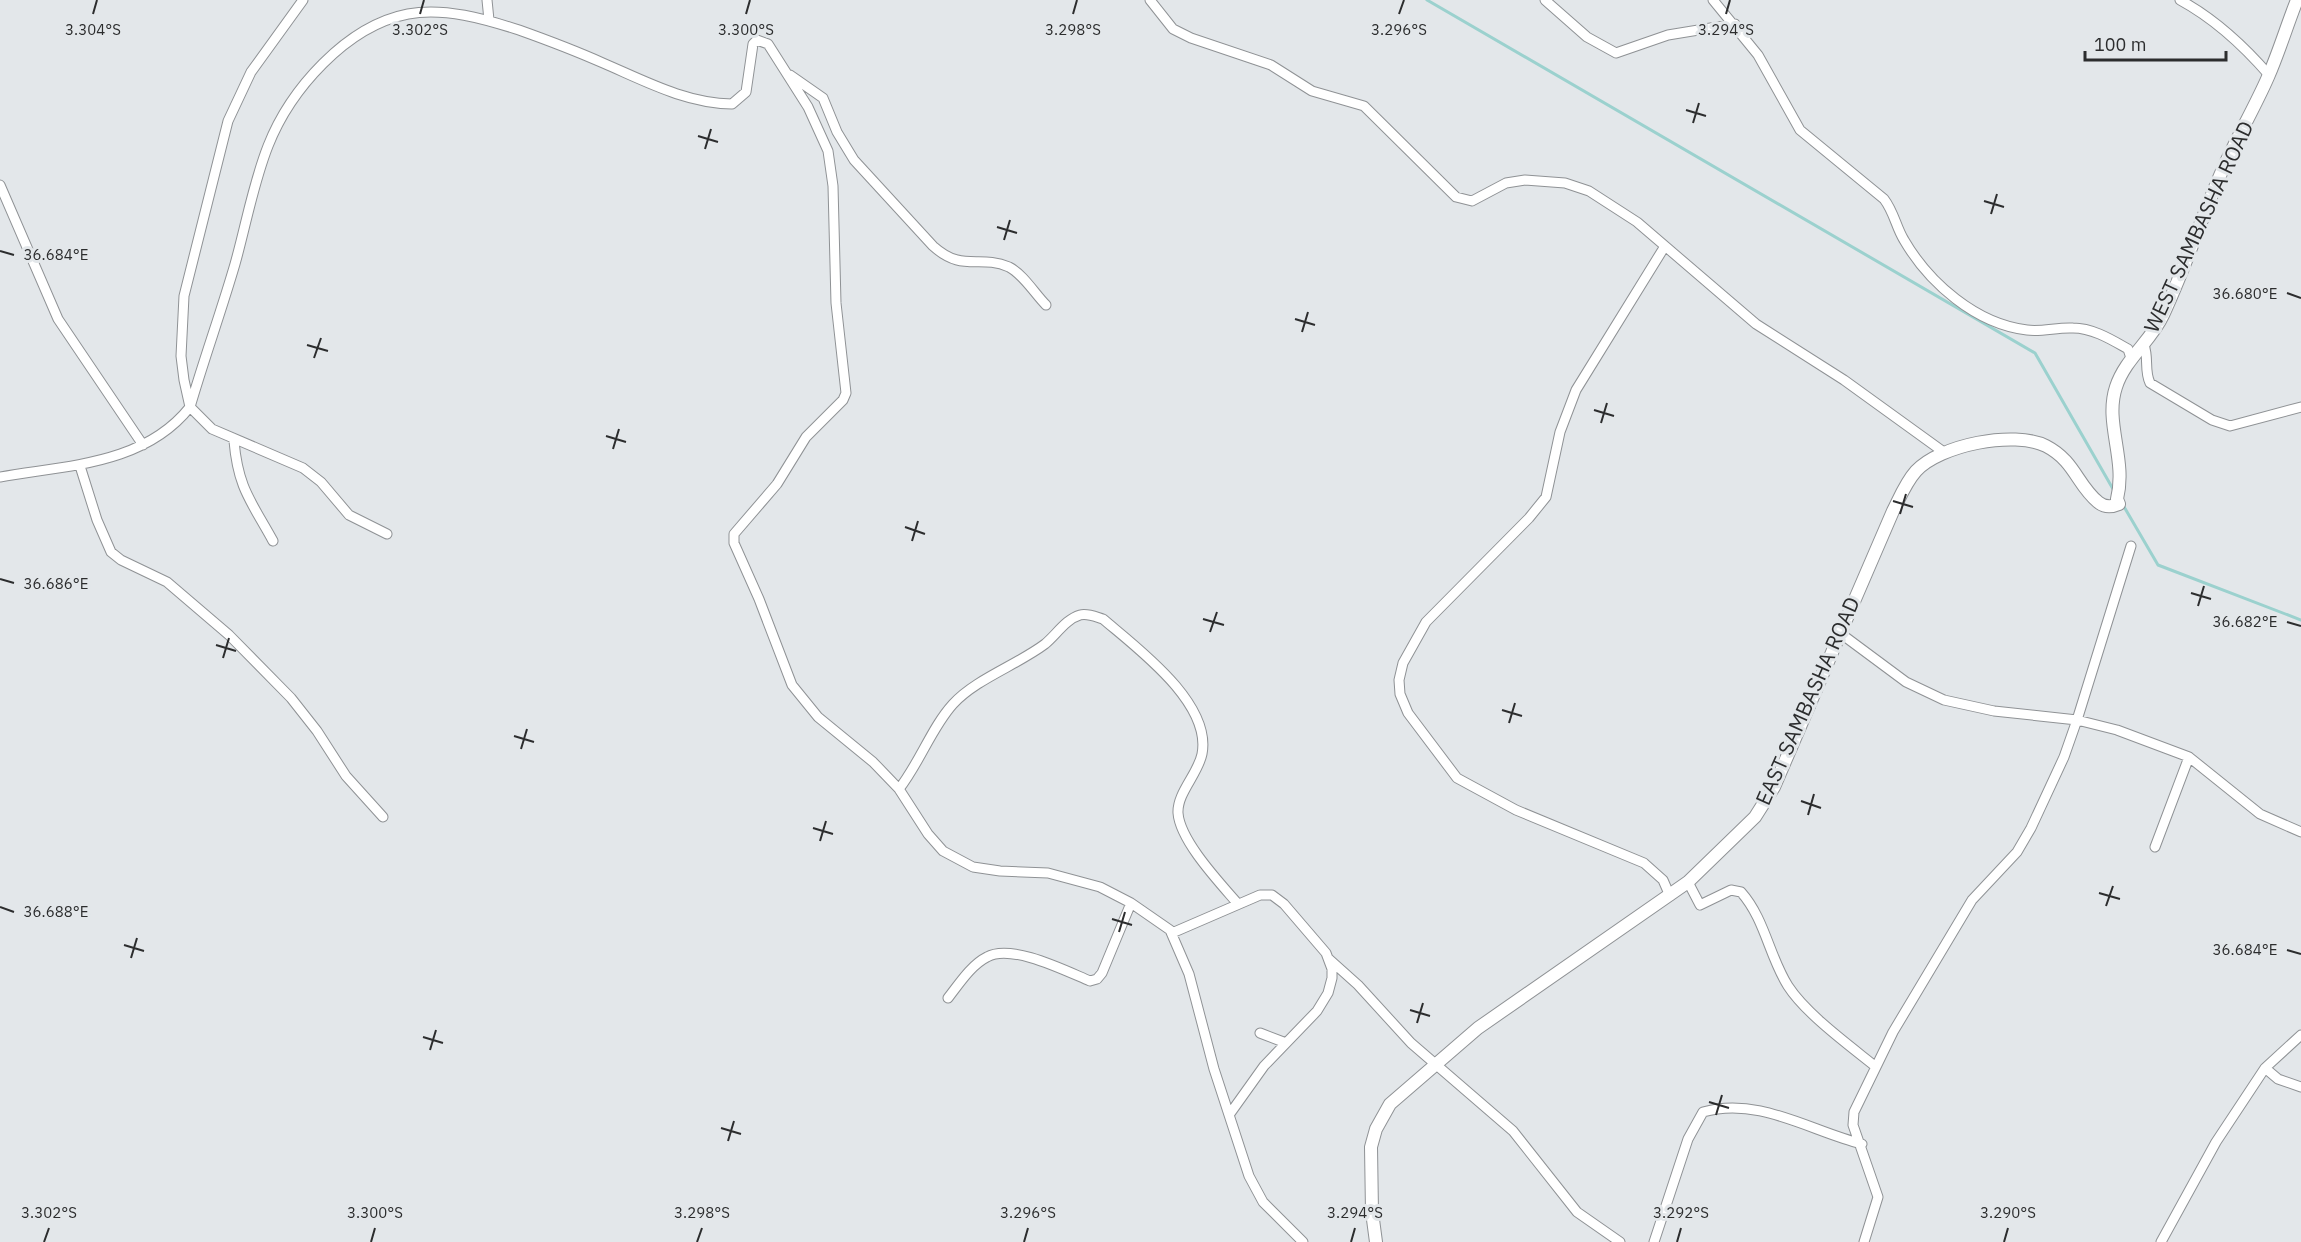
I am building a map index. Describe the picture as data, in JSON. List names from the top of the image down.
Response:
{
  "streets": {
    "street": ["WEST SAMBASHA ROAD", "EAST SAMBASHA ROAD"]
  },
  "crossings": [
    ["WEST SAMBASHA ROAD", "EAST SAMBASHA ROAD"]
  ],
  "scale_bar": "100 m",
  "coordinates": [
    "3.304°S",
    "3.302°S",
    "3.300°S",
    "3.298°S",
    "3.296°S",
    "3.294°S",
    "36.684°E",
    "36.680°E",
    "36.686°E",
    "36.682°E",
    "36.688°E",
    "3.292°S",
    "3.290°S"
  ]
}
